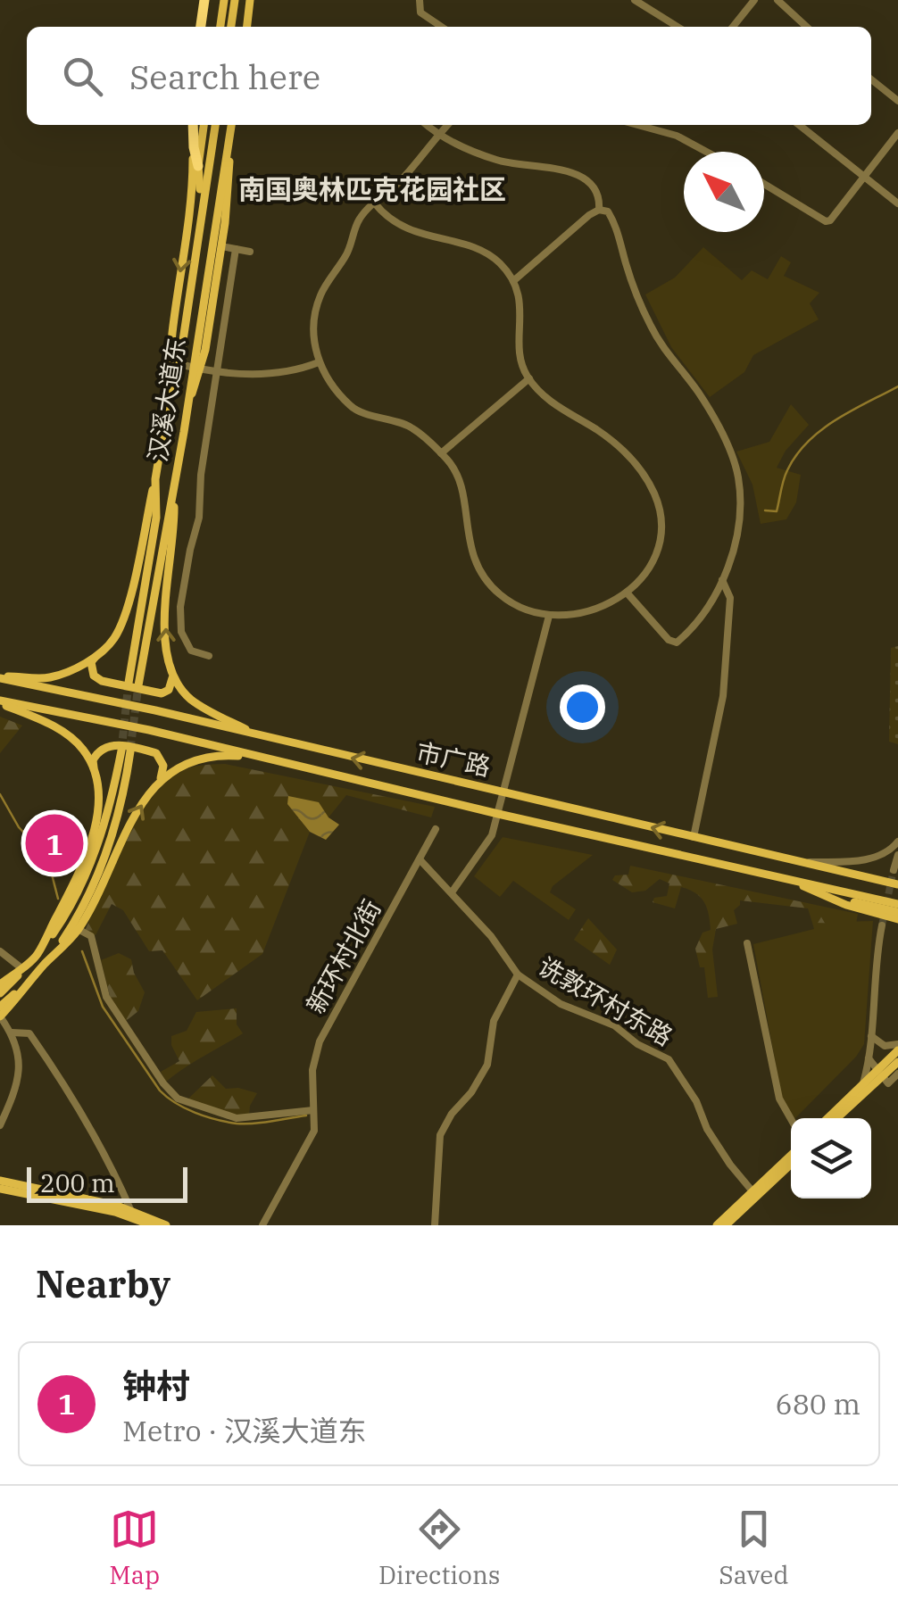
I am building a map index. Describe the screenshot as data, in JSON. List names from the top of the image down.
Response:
{
  "streets": {
    "main road": ["汉溪大道东", "市广路"],
    "street": ["新环村北街", "诜敦环村东路"]
  },
  "crossings": [
    ["新环村北街", "诜敦环村东路"]
  ],
  "districts": ["南国奥林匹克花园社区"],
  "scale_bar": "200 m",
  "north": "top left",
  "page": {
    "search": "Search here",
    "pins": "1",
    "scale": "200 m",
    "heading": "Nearby",
    "list": [
      {
        "mark": "1",
        "name": "钟村",
        "note": "Metro · 汉溪大道东",
        "value": "680 m"
      }
    ],
    "nav": ["Map", "Directions", "Saved"]
  }
}
